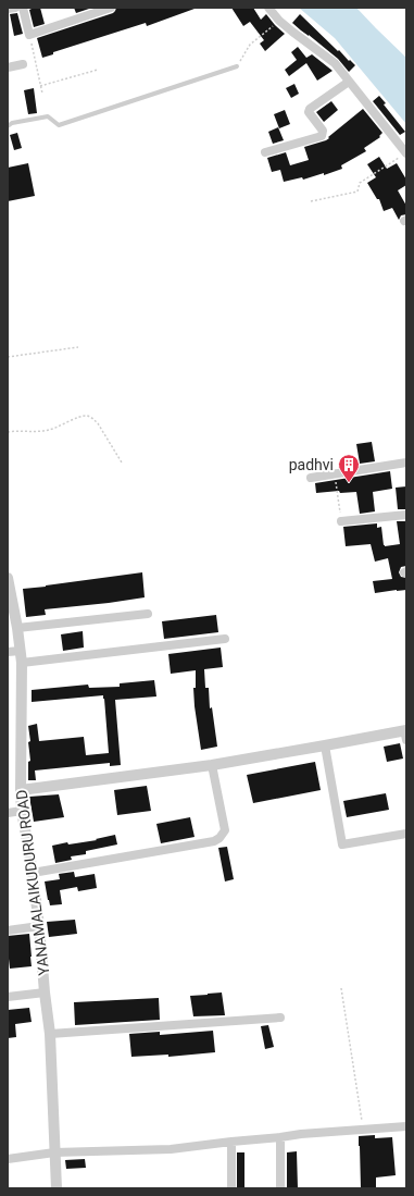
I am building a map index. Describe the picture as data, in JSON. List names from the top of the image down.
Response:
{
  "streets": {
    "street": ["YANAMALAIKUDURU ROAD"]
  },
  "places": {
    "building": ["padhvi"]
  }
}
